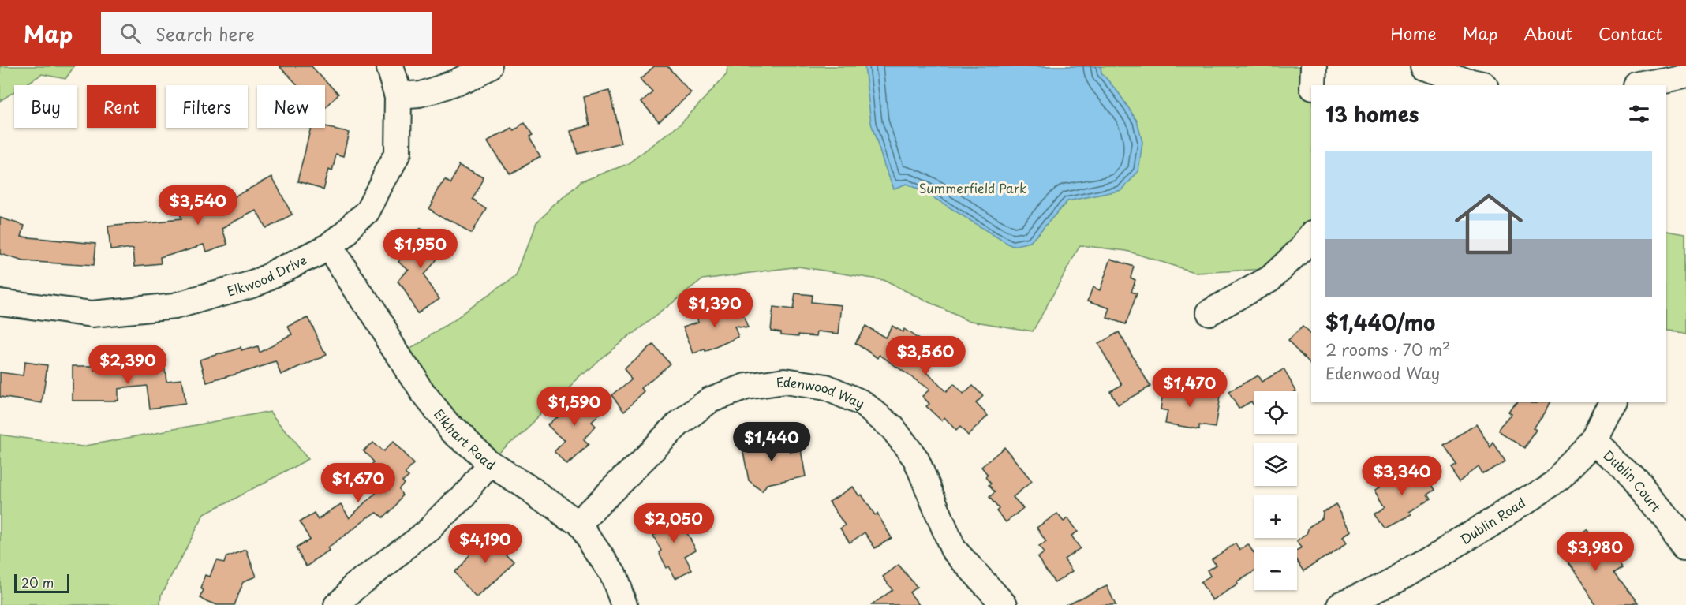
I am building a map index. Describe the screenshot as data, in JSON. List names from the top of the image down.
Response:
{
  "streets": {
    "street": [
      "Elkwood Drive",
      "Edenwood Way",
      "Elkhart Road",
      "Dublin Court",
      "Dublin Road"
    ]
  },
  "crossings": [
    ["Elkwood Drive", "Elkhart Road"],
    ["Edenwood Way", "Elkhart Road"],
    ["Dublin Court", "Dublin Road"]
  ],
  "parks": ["Summerfield Park"],
  "scale_bar": "20 m",
  "page": {
    "header": "Map",
    "search": "Search here",
    "nav": [
      "Home",
      "Map",
      "About",
      "Contact"
    ],
    "chip": [
      "Buy",
      "Rent",
      "Filters",
      "New"
    ],
    "heading": "13 homes",
    "list": [
      {
        "name": "$1,440/mo",
        "note": "2 rooms · 70 m² · Edenwood Way"
      }
    ],
    "price": [
      "$3,540",
      "$1,950",
      "$1,390",
      "$3,560",
      "$2,390",
      "$1,470",
      "$1,590",
      "$1,440",
      "$3,340",
      "$1,670",
      "$2,050",
      "$4,190",
      "$3,980"
    ],
    "map_buttons": ["+", "−"],
    "scale": "20 m"
  }
}
